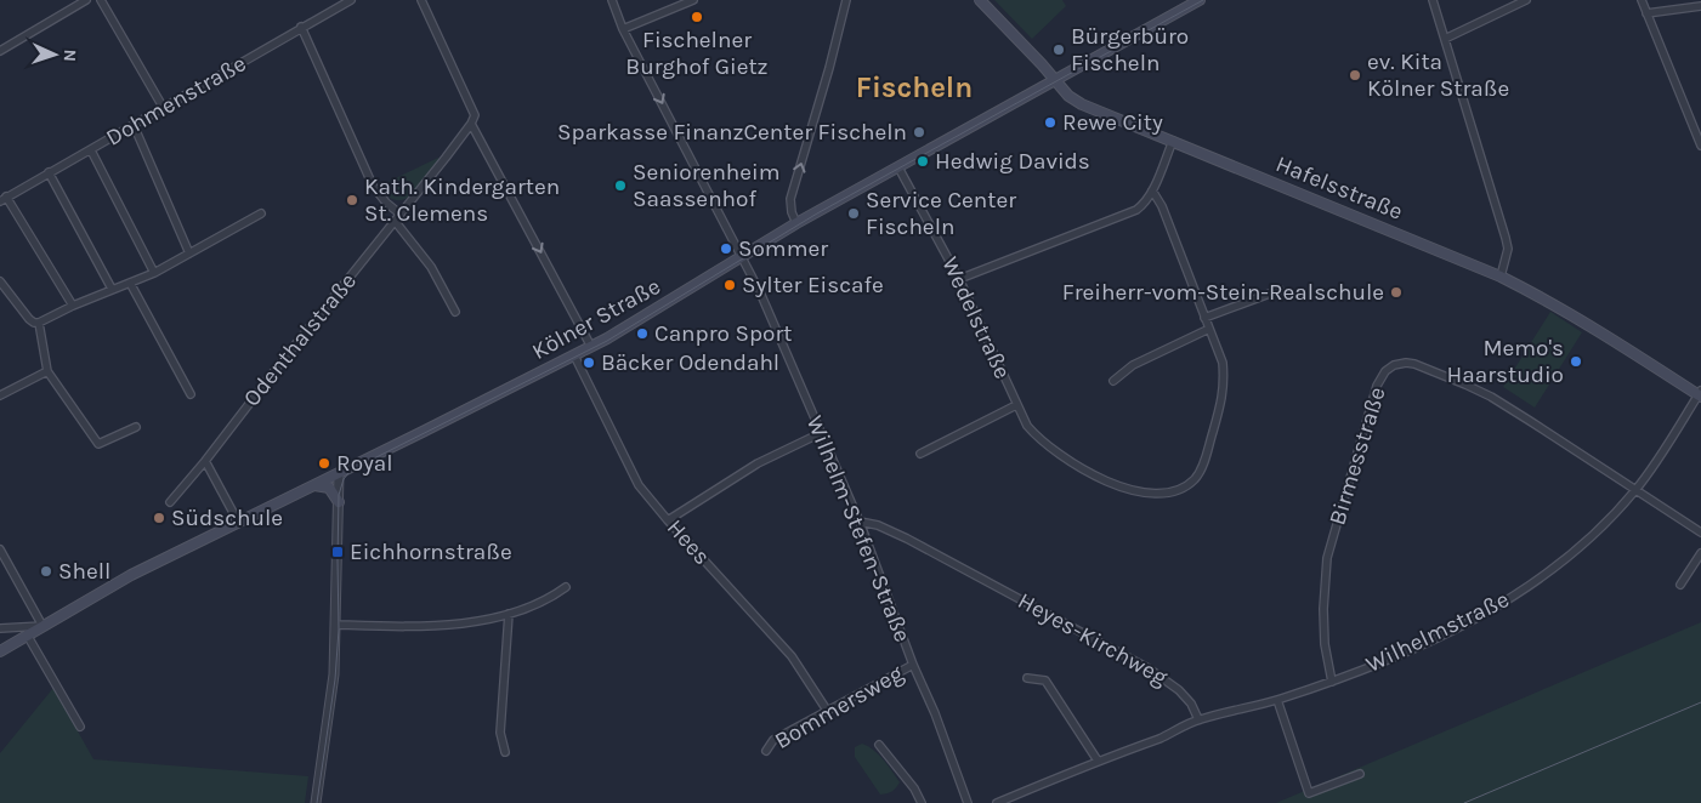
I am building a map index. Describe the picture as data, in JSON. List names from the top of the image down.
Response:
{
  "streets": {
    "main road": ["Hafelsstraße", "Kölner Straße"],
    "street": [
      "Dohmenstraße",
      "Wedelstraße",
      "Odenthalstraße",
      "Birmesstraße",
      "Wilhelm-Stefen-Straße",
      "Hees",
      "Wilhelmstraße",
      "Heyes-Kirchweg",
      "Bommersweg"
    ]
  },
  "crossings": [
    ["Hafelsstraße", "Kölner Straße"],
    ["Hafelsstraße", "Wilhelmstraße"],
    ["Wedelstraße", "Kölner Straße"],
    ["Kölner Straße", "Wilhelm-Stefen-Straße"],
    ["Kölner Straße", "Hees"],
    ["Birmesstraße", "Wilhelmstraße"],
    ["Wilhelm-Stefen-Straße", "Heyes-Kirchweg"],
    ["Wilhelm-Stefen-Straße", "Bommersweg"],
    ["Hees", "Bommersweg"]
  ],
  "districts": ["Fischeln"],
  "places": {
    "other": [
      "Fischelner Burghof Gietz",
      "Bürgerbüro Fischeln",
      "ev. Kita Kölner Straße",
      "Rewe City",
      "Sparkasse FinanzCenter Fischeln",
      "Hedwig Davids",
      "Seniorenheim Saassenhof",
      "Kath. Kindergarten St. Clemens",
      "Service Center Fischeln",
      "Sommer",
      "Sylter Eiscafe",
      "Freiherr-vom-Stein-Realschule",
      "Canpro Sport",
      "Memo's Haarstudio",
      "Bäcker Odendahl",
      "Royal",
      "Südschule",
      "Shell"
    ],
    "transit": ["Eichhornstraße"]
  },
  "north": "right"
}
